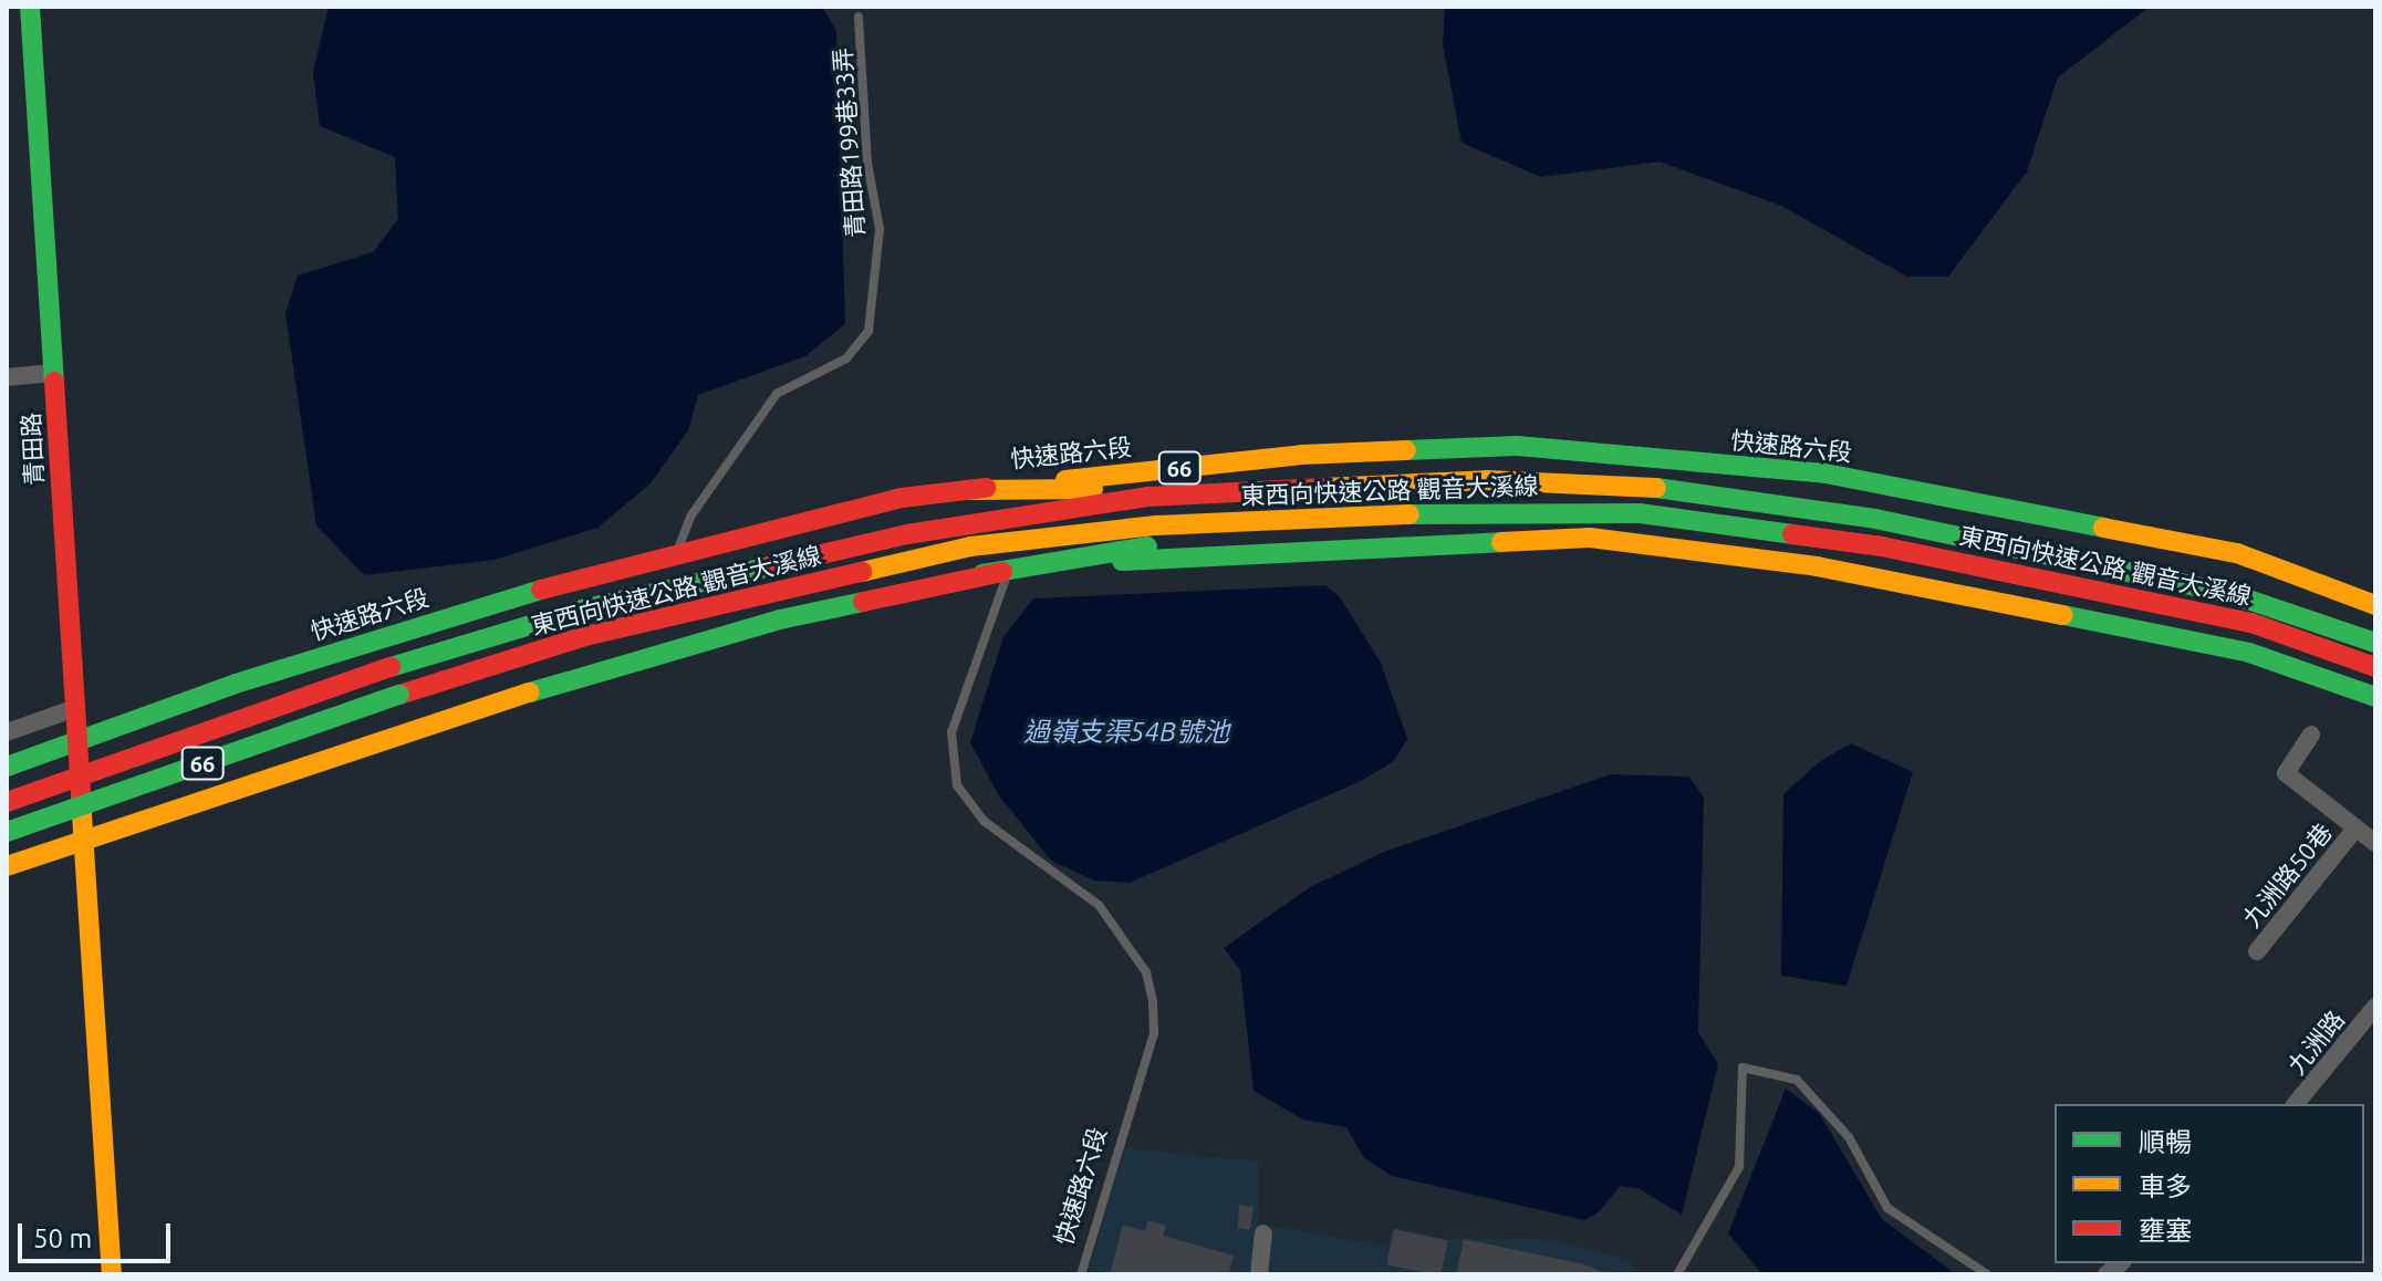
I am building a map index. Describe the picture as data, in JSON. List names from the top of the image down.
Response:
{
  "streets": {
    "main road": [
      "快速路六段",
      "青田路",
      "66",
      "東西向快速公路 觀音大溪線"
    ],
    "street": ["九洲路50巷", "九洲路"],
    "lane": ["青田路199巷33弄"]
  },
  "crossings": [
    ["青田路199巷33弄", "快速路六段"],
    ["快速路六段", "青田路"],
    ["快速路六段", "66"],
    ["青田路", "66"]
  ],
  "water": ["過嶺支渠54B號池"],
  "legend": ["順暢", "車多", "壅塞"],
  "scale_bar": "50 m"
}
